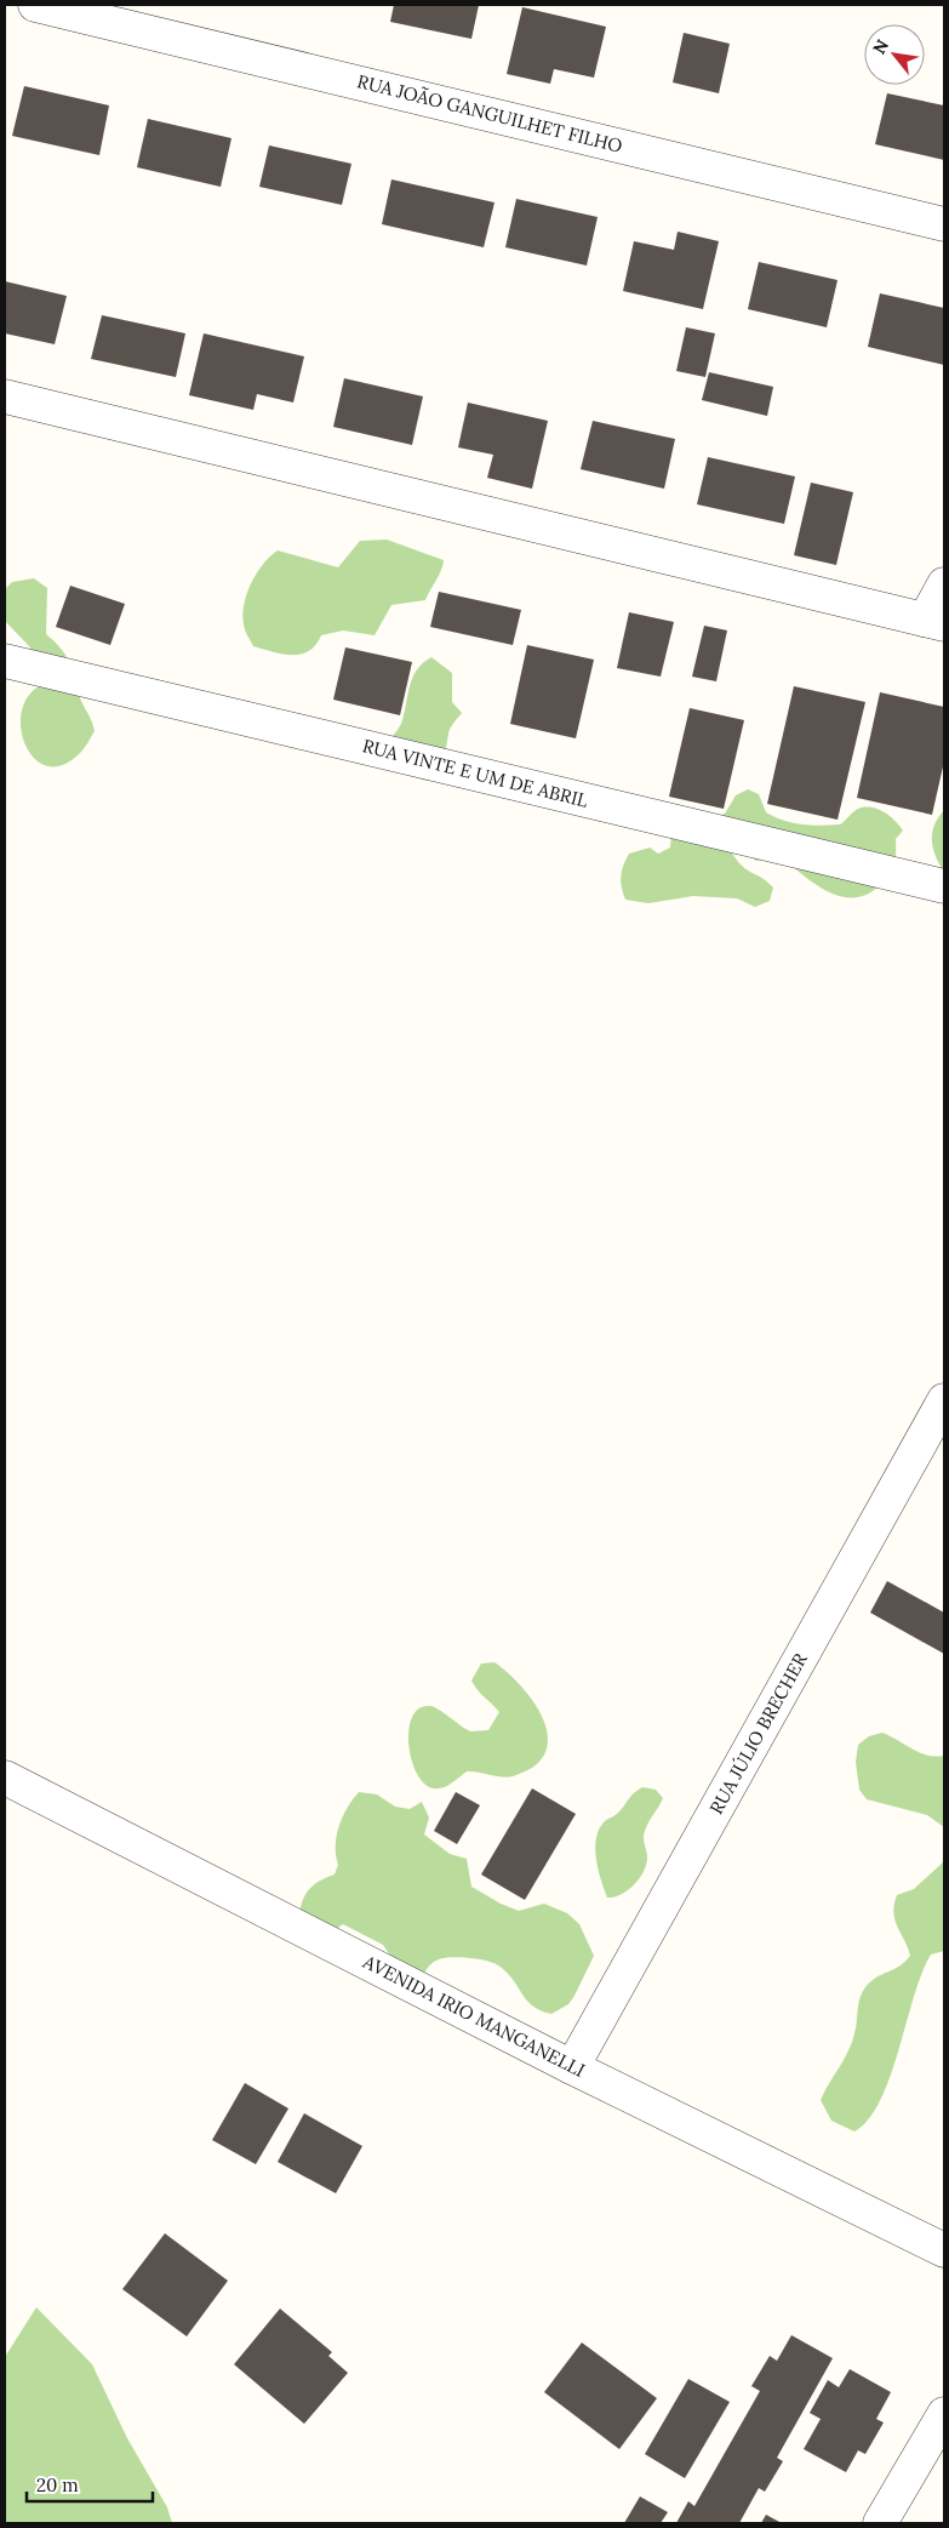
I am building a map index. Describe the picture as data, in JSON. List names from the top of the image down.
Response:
{
  "streets": {
    "street": [
      "RUA JOÃO GANGUILHET FILHO",
      "RUA VINTE E UM DE ABRIL",
      "RUA JÚLIO BRECHER",
      "AVENIDA IRIO MANGANELLI"
    ]
  },
  "crossings": [
    ["RUA JÚLIO BRECHER", "AVENIDA IRIO MANGANELLI"]
  ],
  "scale_bar": "20 m",
  "north": "top left"
}
